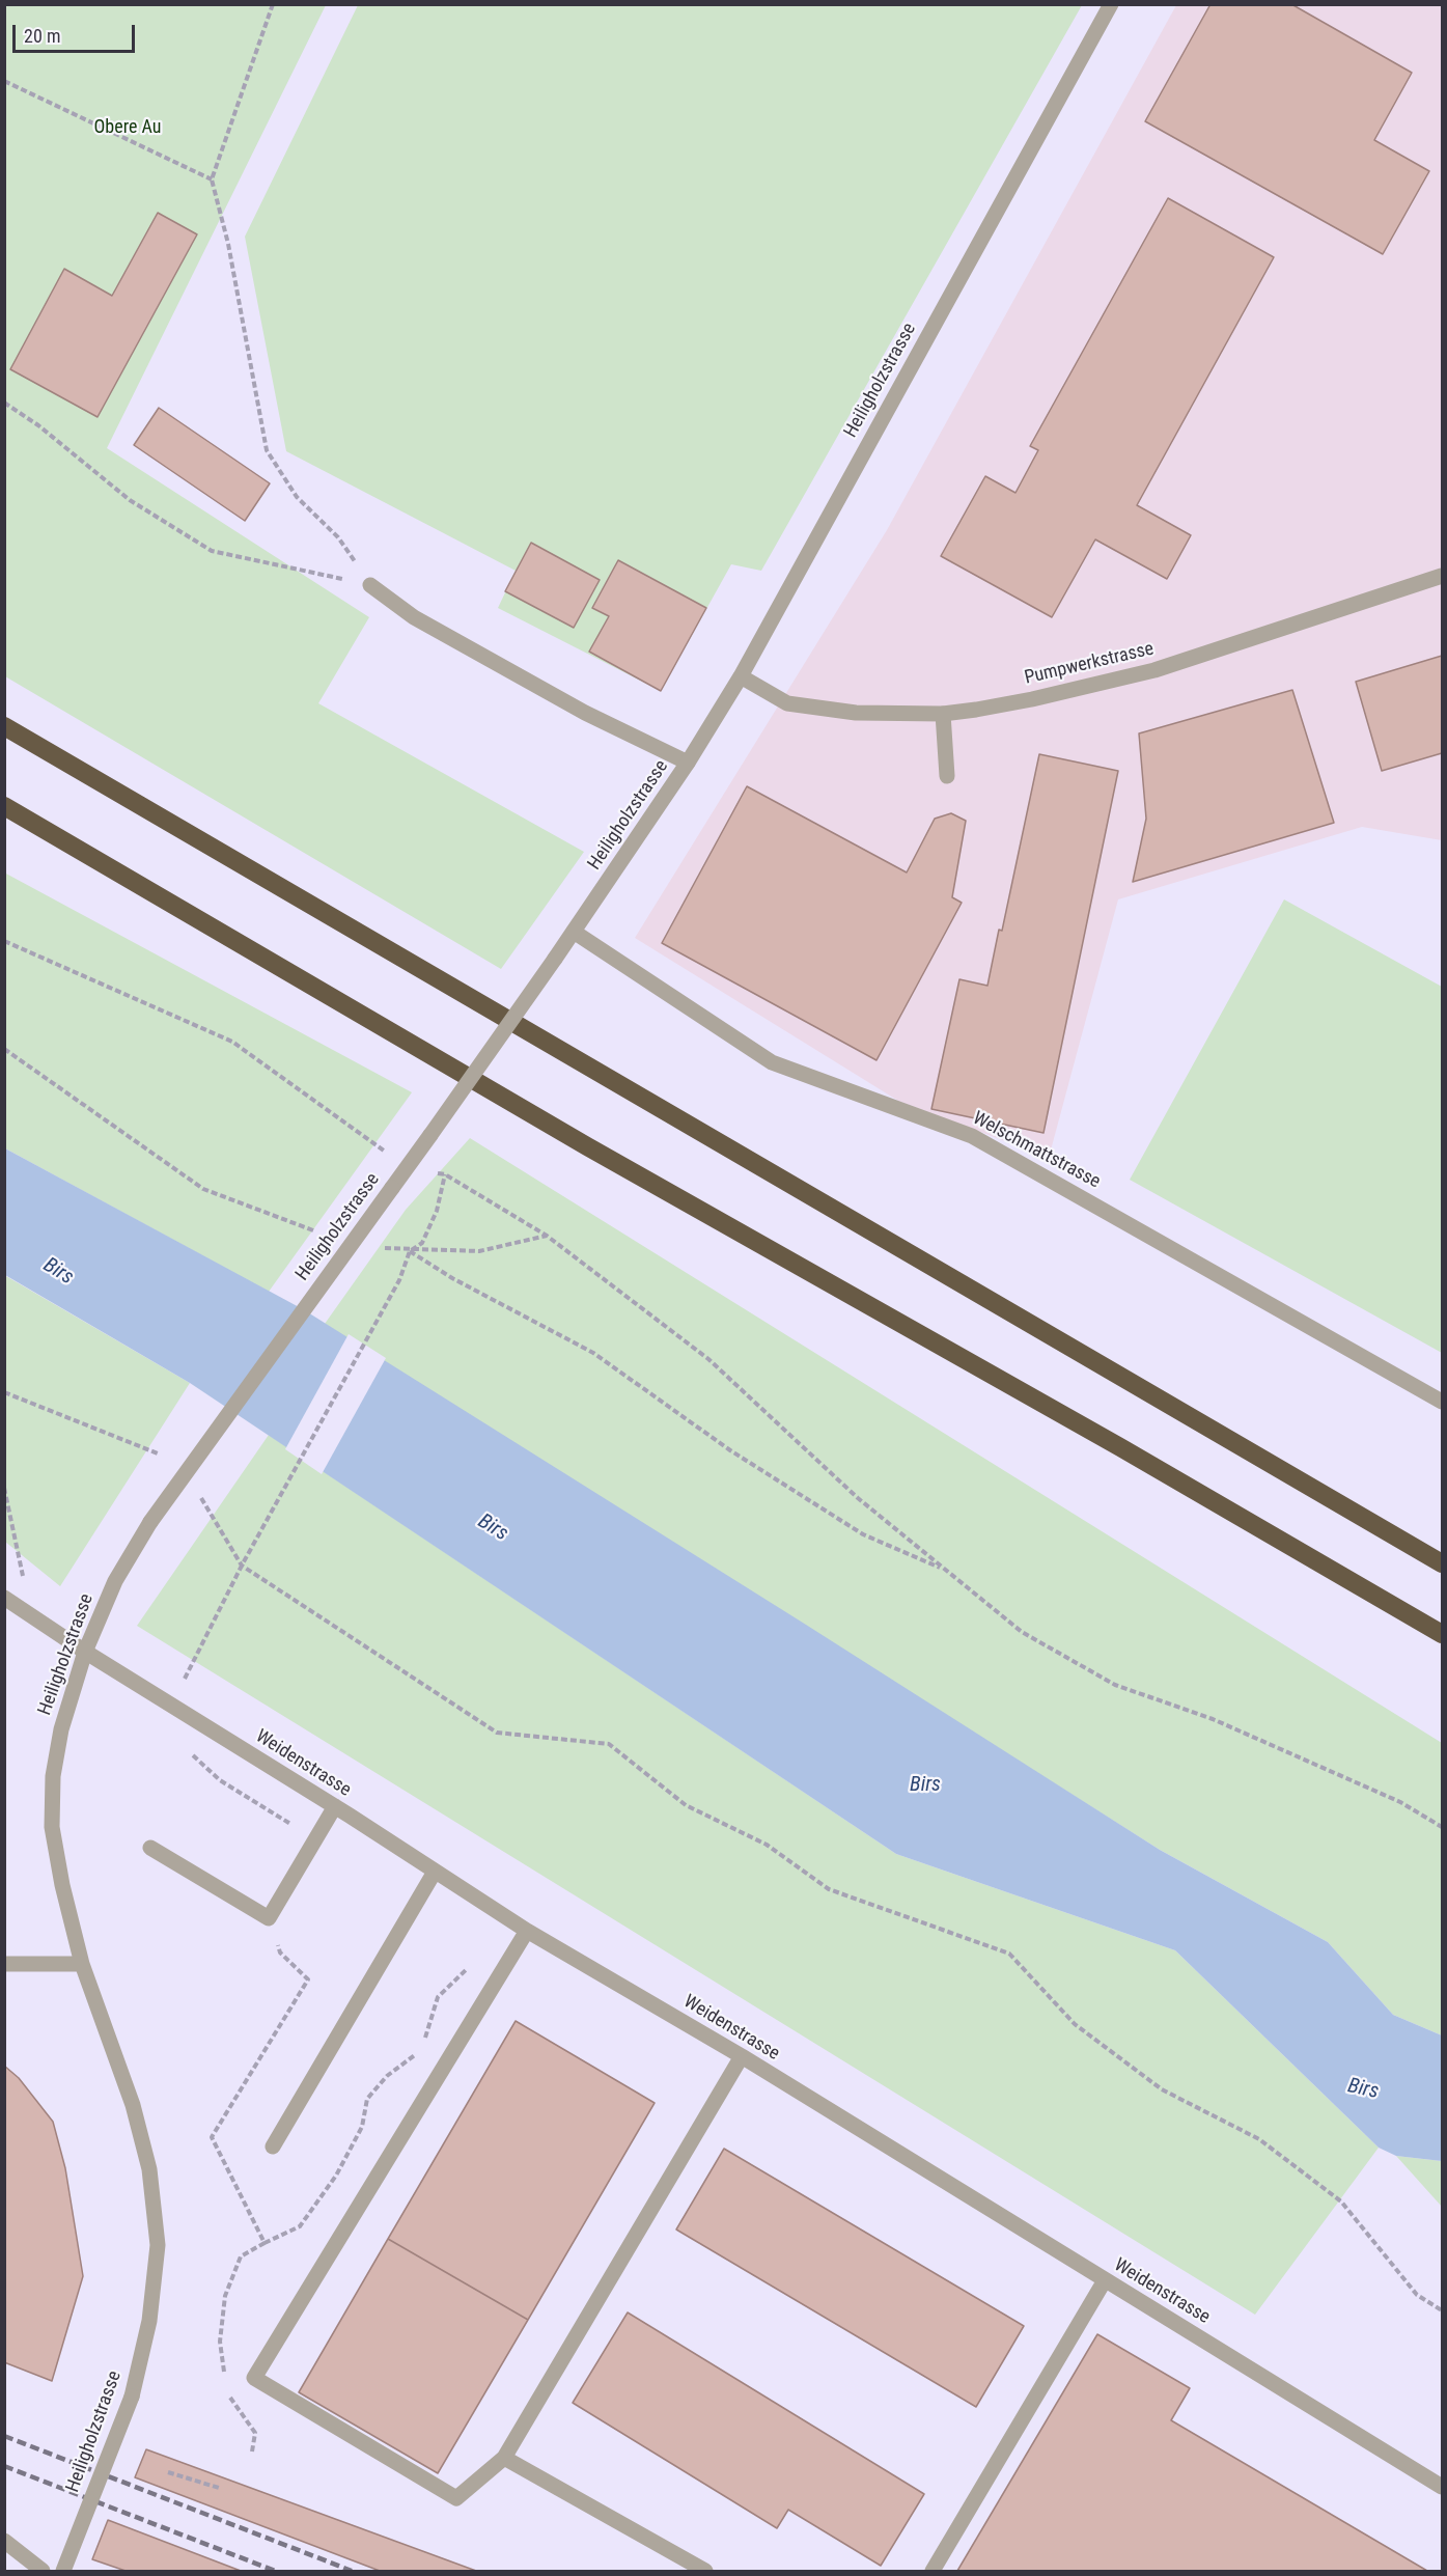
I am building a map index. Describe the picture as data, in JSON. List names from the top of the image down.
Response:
{
  "streets": {
    "street": [
      "Heiligholzstrasse",
      "Pumpwerkstrasse",
      "Welschmattstrasse",
      "Weidenstrasse"
    ]
  },
  "crossings": [
    ["Heiligholzstrasse", "Pumpwerkstrasse"],
    ["Heiligholzstrasse", "Welschmattstrasse"],
    ["Heiligholzstrasse", "Weidenstrasse"]
  ],
  "water": ["Birs"],
  "parks": ["Obere Au"],
  "scale_bar": "20 m"
}
